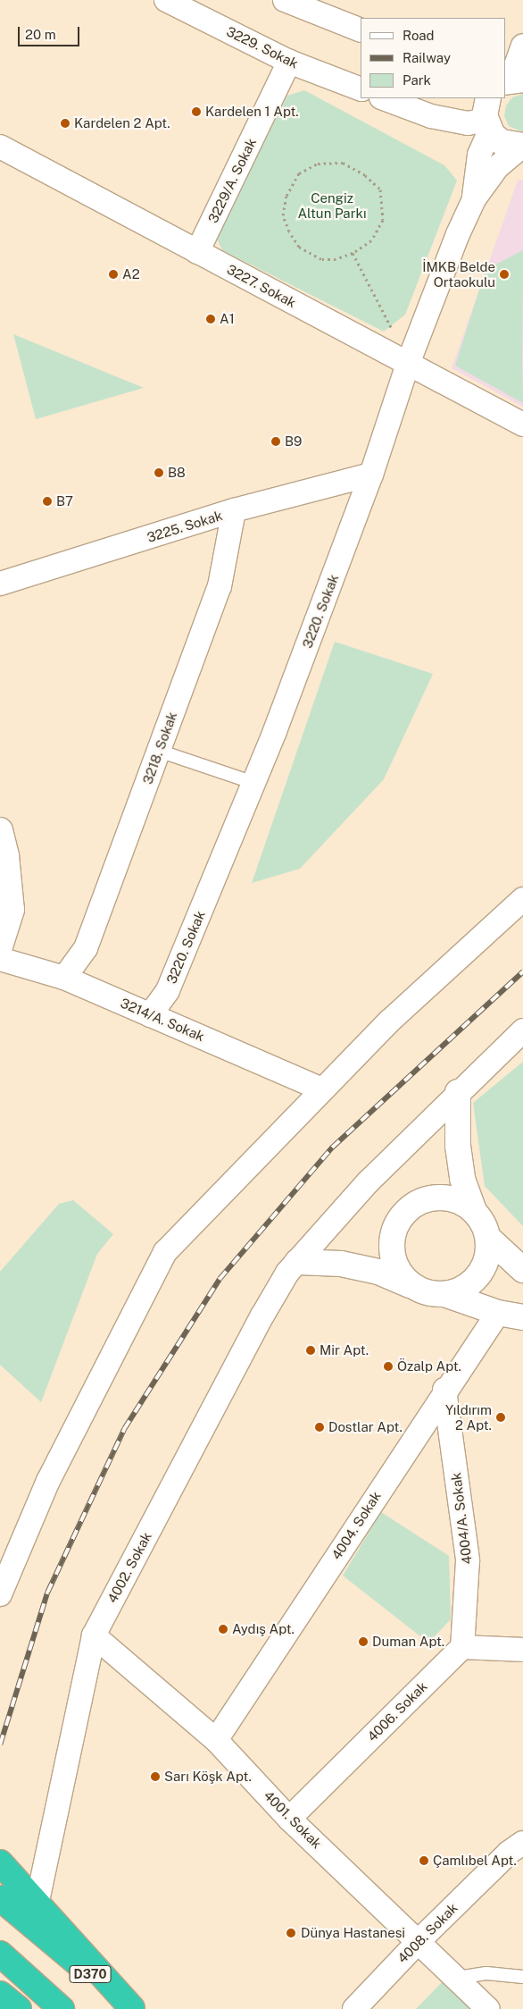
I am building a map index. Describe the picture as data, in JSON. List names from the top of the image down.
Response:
{
  "streets": {
    "highway": ["D370"],
    "street": [
      "3229. Sokak",
      "3229/A. Sokak",
      "3227. Sokak",
      "3225. Sokak",
      "3220. Sokak",
      "3218. Sokak",
      "3214/A. Sokak",
      "4004/A. Sokak",
      "4004. Sokak",
      "4002. Sokak",
      "4006. Sokak",
      "4001. Sokak",
      "4008. Sokak"
    ]
  },
  "crossings": [
    ["3229. Sokak", "3229/A. Sokak"],
    ["3229/A. Sokak", "3227. Sokak"],
    ["3227. Sokak", "3220. Sokak"],
    ["3225. Sokak", "3220. Sokak"],
    ["3225. Sokak", "3218. Sokak"],
    ["3220. Sokak", "3214/A. Sokak"],
    ["3218. Sokak", "3214/A. Sokak"],
    ["4004/A. Sokak", "4004. Sokak"],
    ["4004/A. Sokak", "4006. Sokak"],
    ["4004. Sokak", "4001. Sokak"],
    ["4002. Sokak", "4001. Sokak"],
    ["4006. Sokak", "4001. Sokak"],
    ["4001. Sokak", "4008. Sokak"]
  ],
  "parks": ["Cengiz Altun Parkı"],
  "places": [
    "Kardelen 1 Apt.",
    "Kardelen 2 Apt.",
    "A2",
    "İMKB Belde Ortaokulu",
    "A1",
    "B9",
    "B8",
    "B7",
    "Mir Apt.",
    "Özalp Apt.",
    "Yıldırım 2 Apt.",
    "Dostlar Apt.",
    "Aydış Apt.",
    "Duman Apt.",
    "Sarı Köşk Apt.",
    "Çamlıbel Apt.",
    "Dünya Hastanesi"
  ],
  "legend": ["Road", "Railway", "Park"],
  "scale_bar": "20 m"
}
